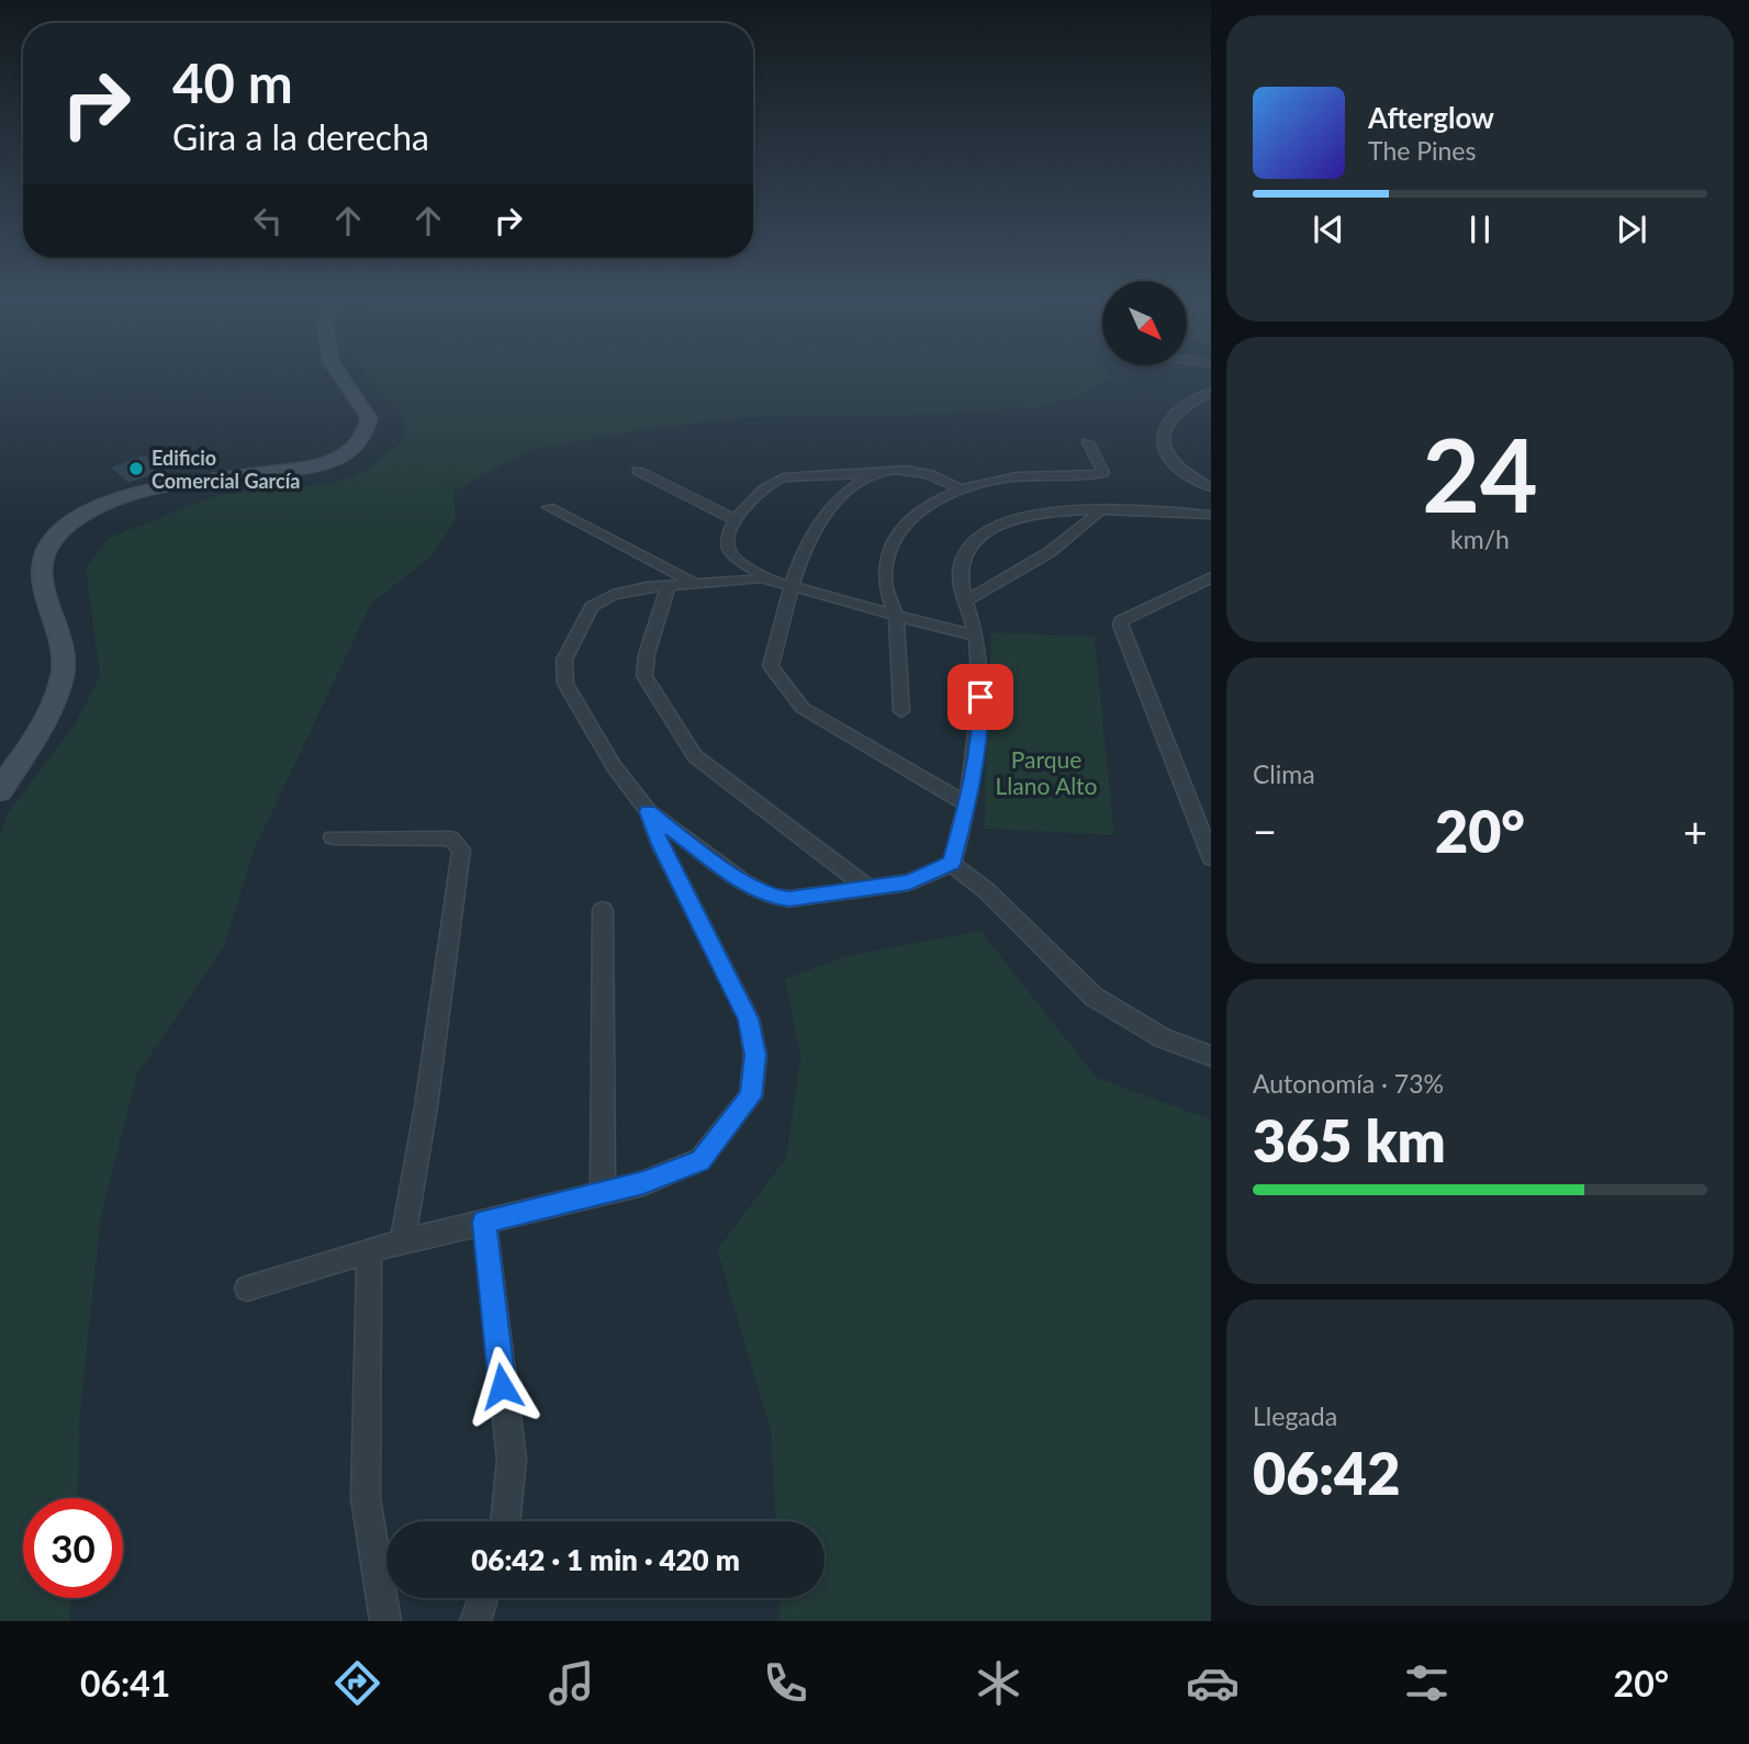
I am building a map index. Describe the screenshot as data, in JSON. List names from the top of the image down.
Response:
{
  "parks": ["Parque Llano Alto"],
  "places": ["Edificio Comercial García"],
  "north": "bottom right",
  "page": {
    "turn": ["40 m", "Gira a la derecha"],
    "song": ["Afterglow", "The Pines"],
    "tile": [
      ["24", "km/h"],
      "Clima",
      ["Autonomía · 73%", "365 km"],
      ["Llegada", "06:42"]
    ],
    "heat": ["−", "20°", "+"],
    "limit": "30",
    "trip": "06:42 · 1 min · 420 m",
    "tabs": ["06:41", "20°"]
  }
}
